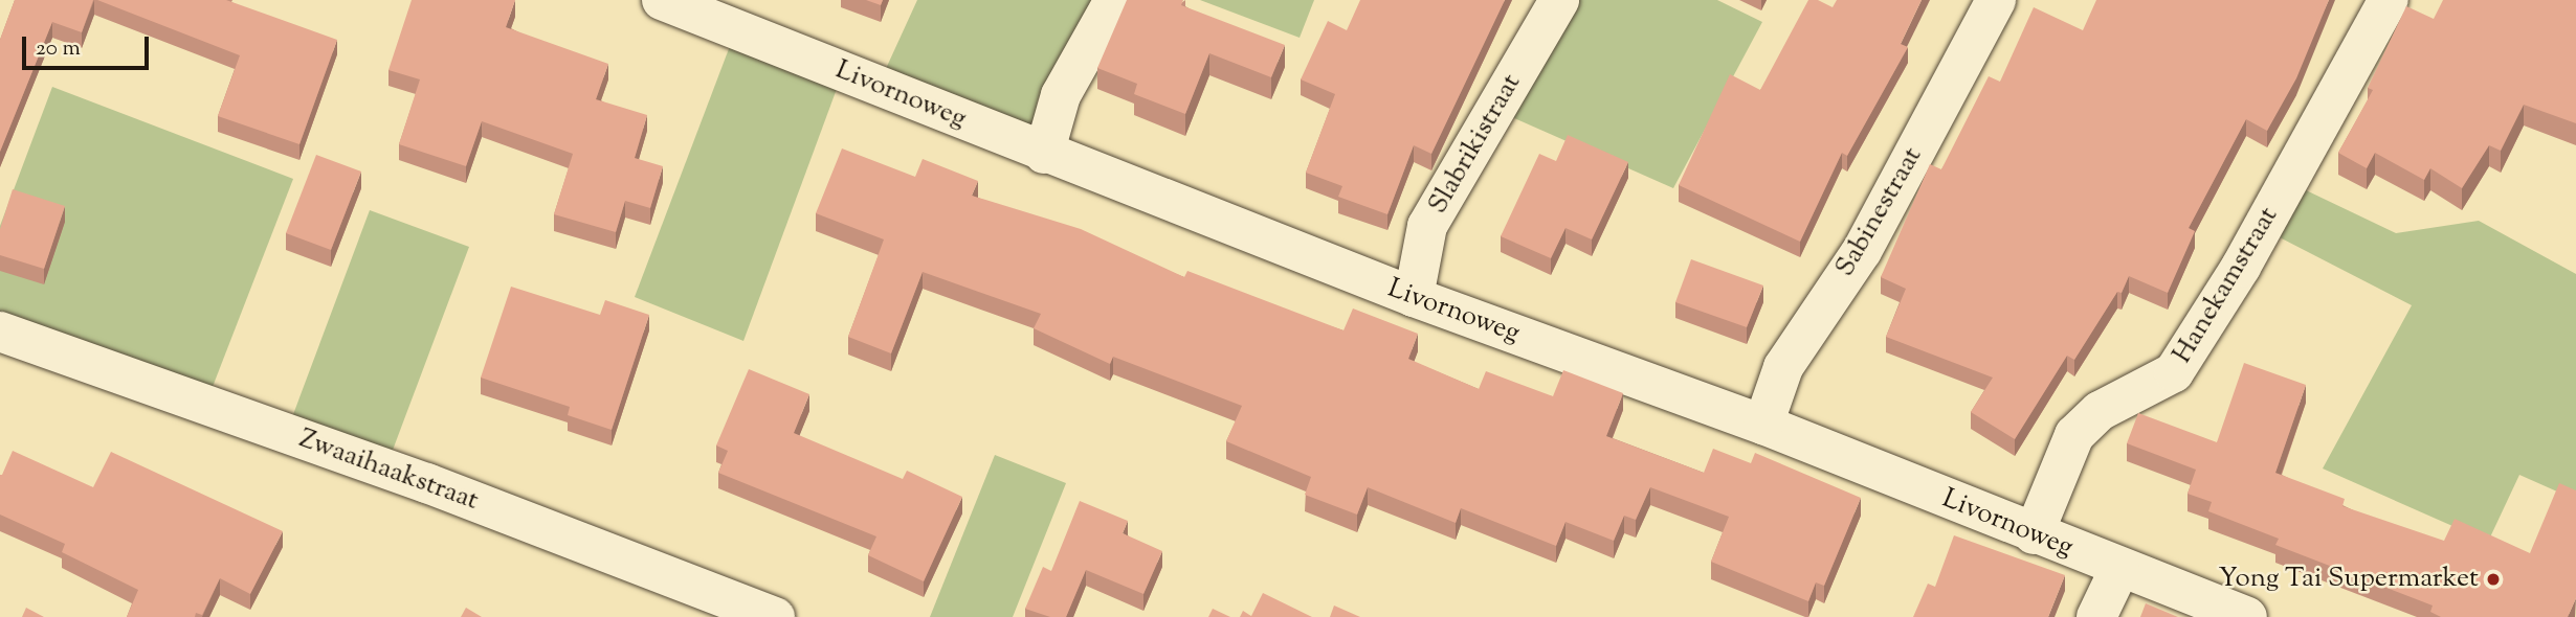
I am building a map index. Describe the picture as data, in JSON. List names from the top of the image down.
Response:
{
  "streets": {
    "street": [
      "Livornoweg",
      "Slabrikistraat",
      "Sabinestraat",
      "Hanekamstraat",
      "Zwaaihaakstraat"
    ]
  },
  "crossings": [
    ["Livornoweg", "Slabrikistraat"],
    ["Livornoweg", "Sabinestraat"],
    ["Livornoweg", "Hanekamstraat"]
  ],
  "places": ["Yong Tai Supermarket"],
  "scale_bar": "20 m"
}
